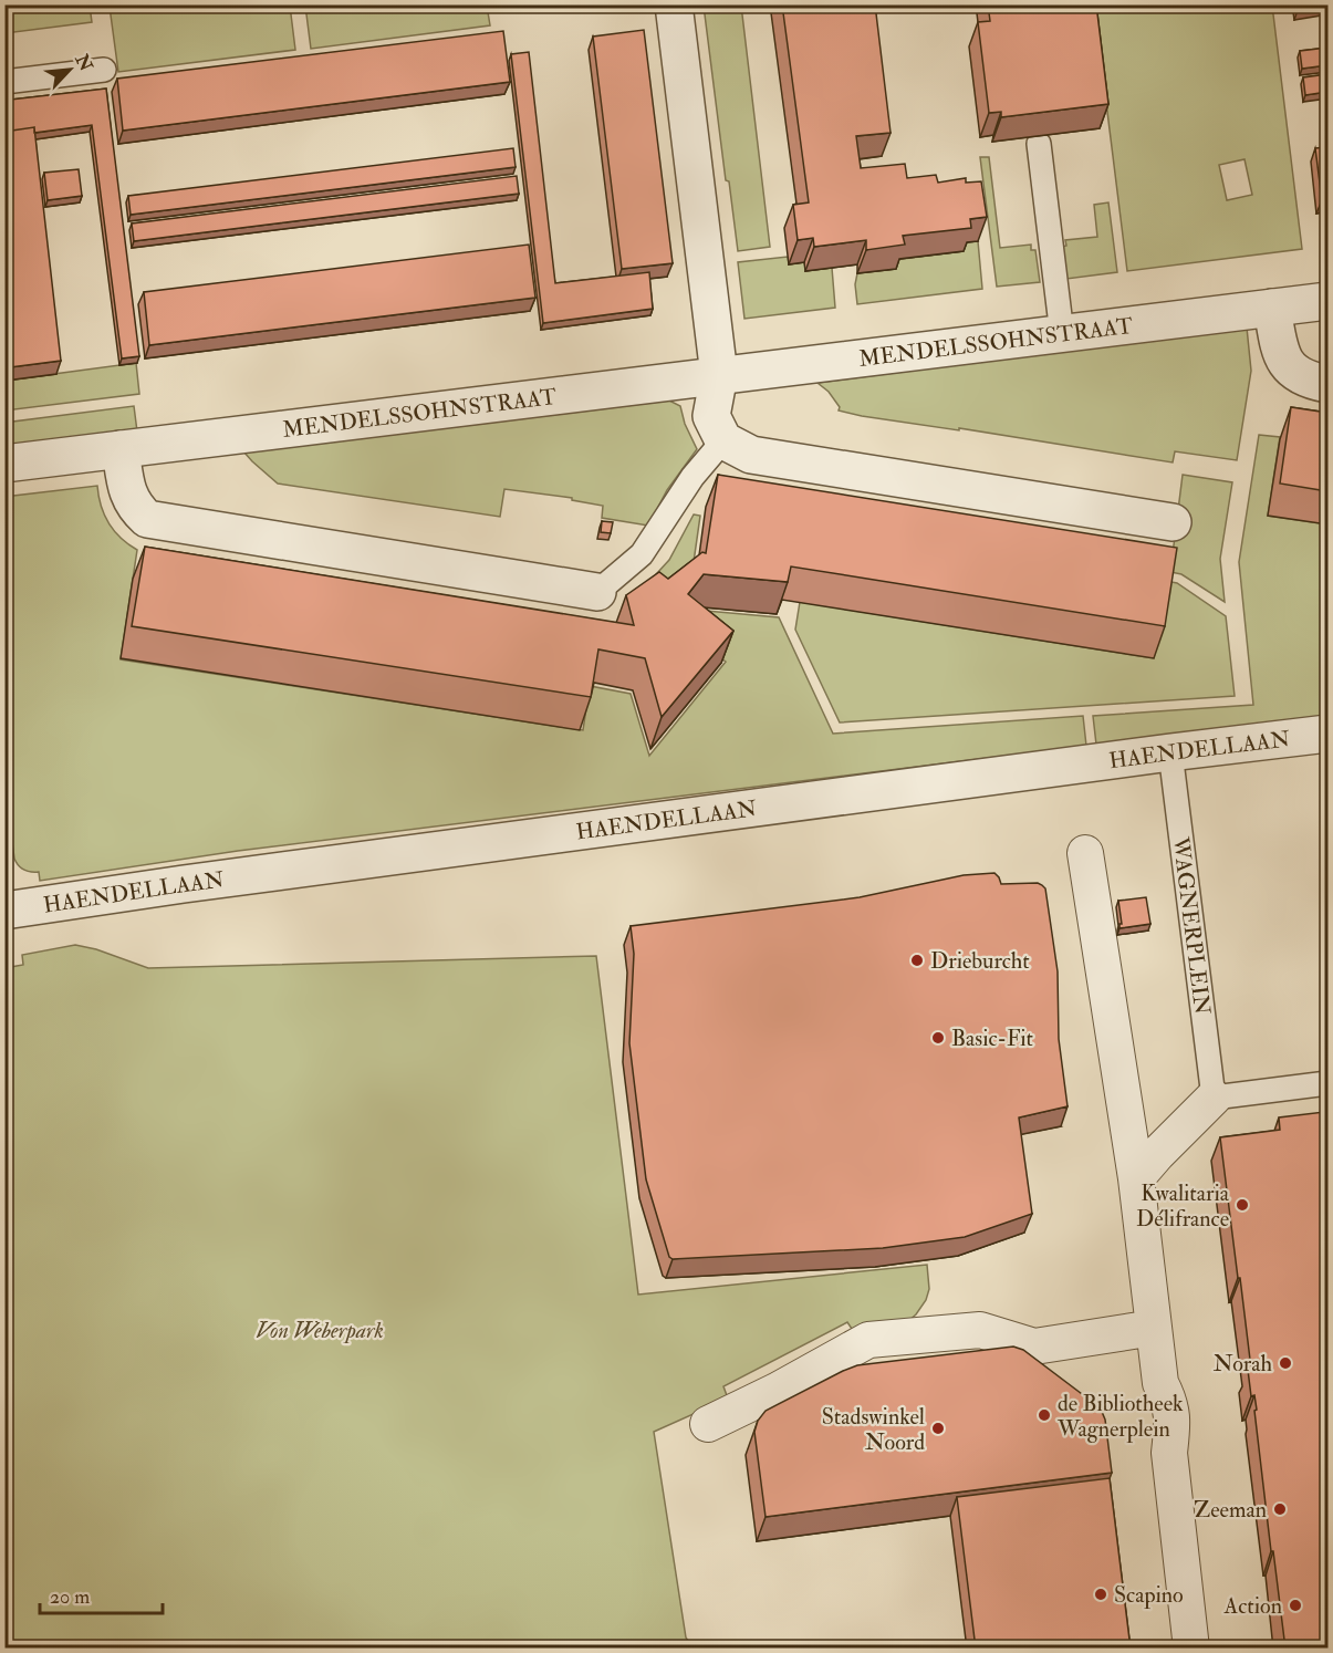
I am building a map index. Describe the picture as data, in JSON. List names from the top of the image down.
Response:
{
  "streets": {
    "street": ["MENDELSSOHNSTRAAT", "HAENDELLAAN"],
    "lane": ["WAGNERPLEIN"]
  },
  "crossings": [
    ["HAENDELLAAN", "WAGNERPLEIN"]
  ],
  "parks": ["Von Weberpark"],
  "places": [
    "Drieburcht",
    "Basic-Fit",
    "Kwalitaria Délifrance",
    "Norah",
    "de Bibliotheek Wagnerplein",
    "Stadswinkel Noord",
    "Zeeman",
    "Scapino",
    "Action"
  ],
  "scale_bar": "20 m",
  "north": "top right"
}
